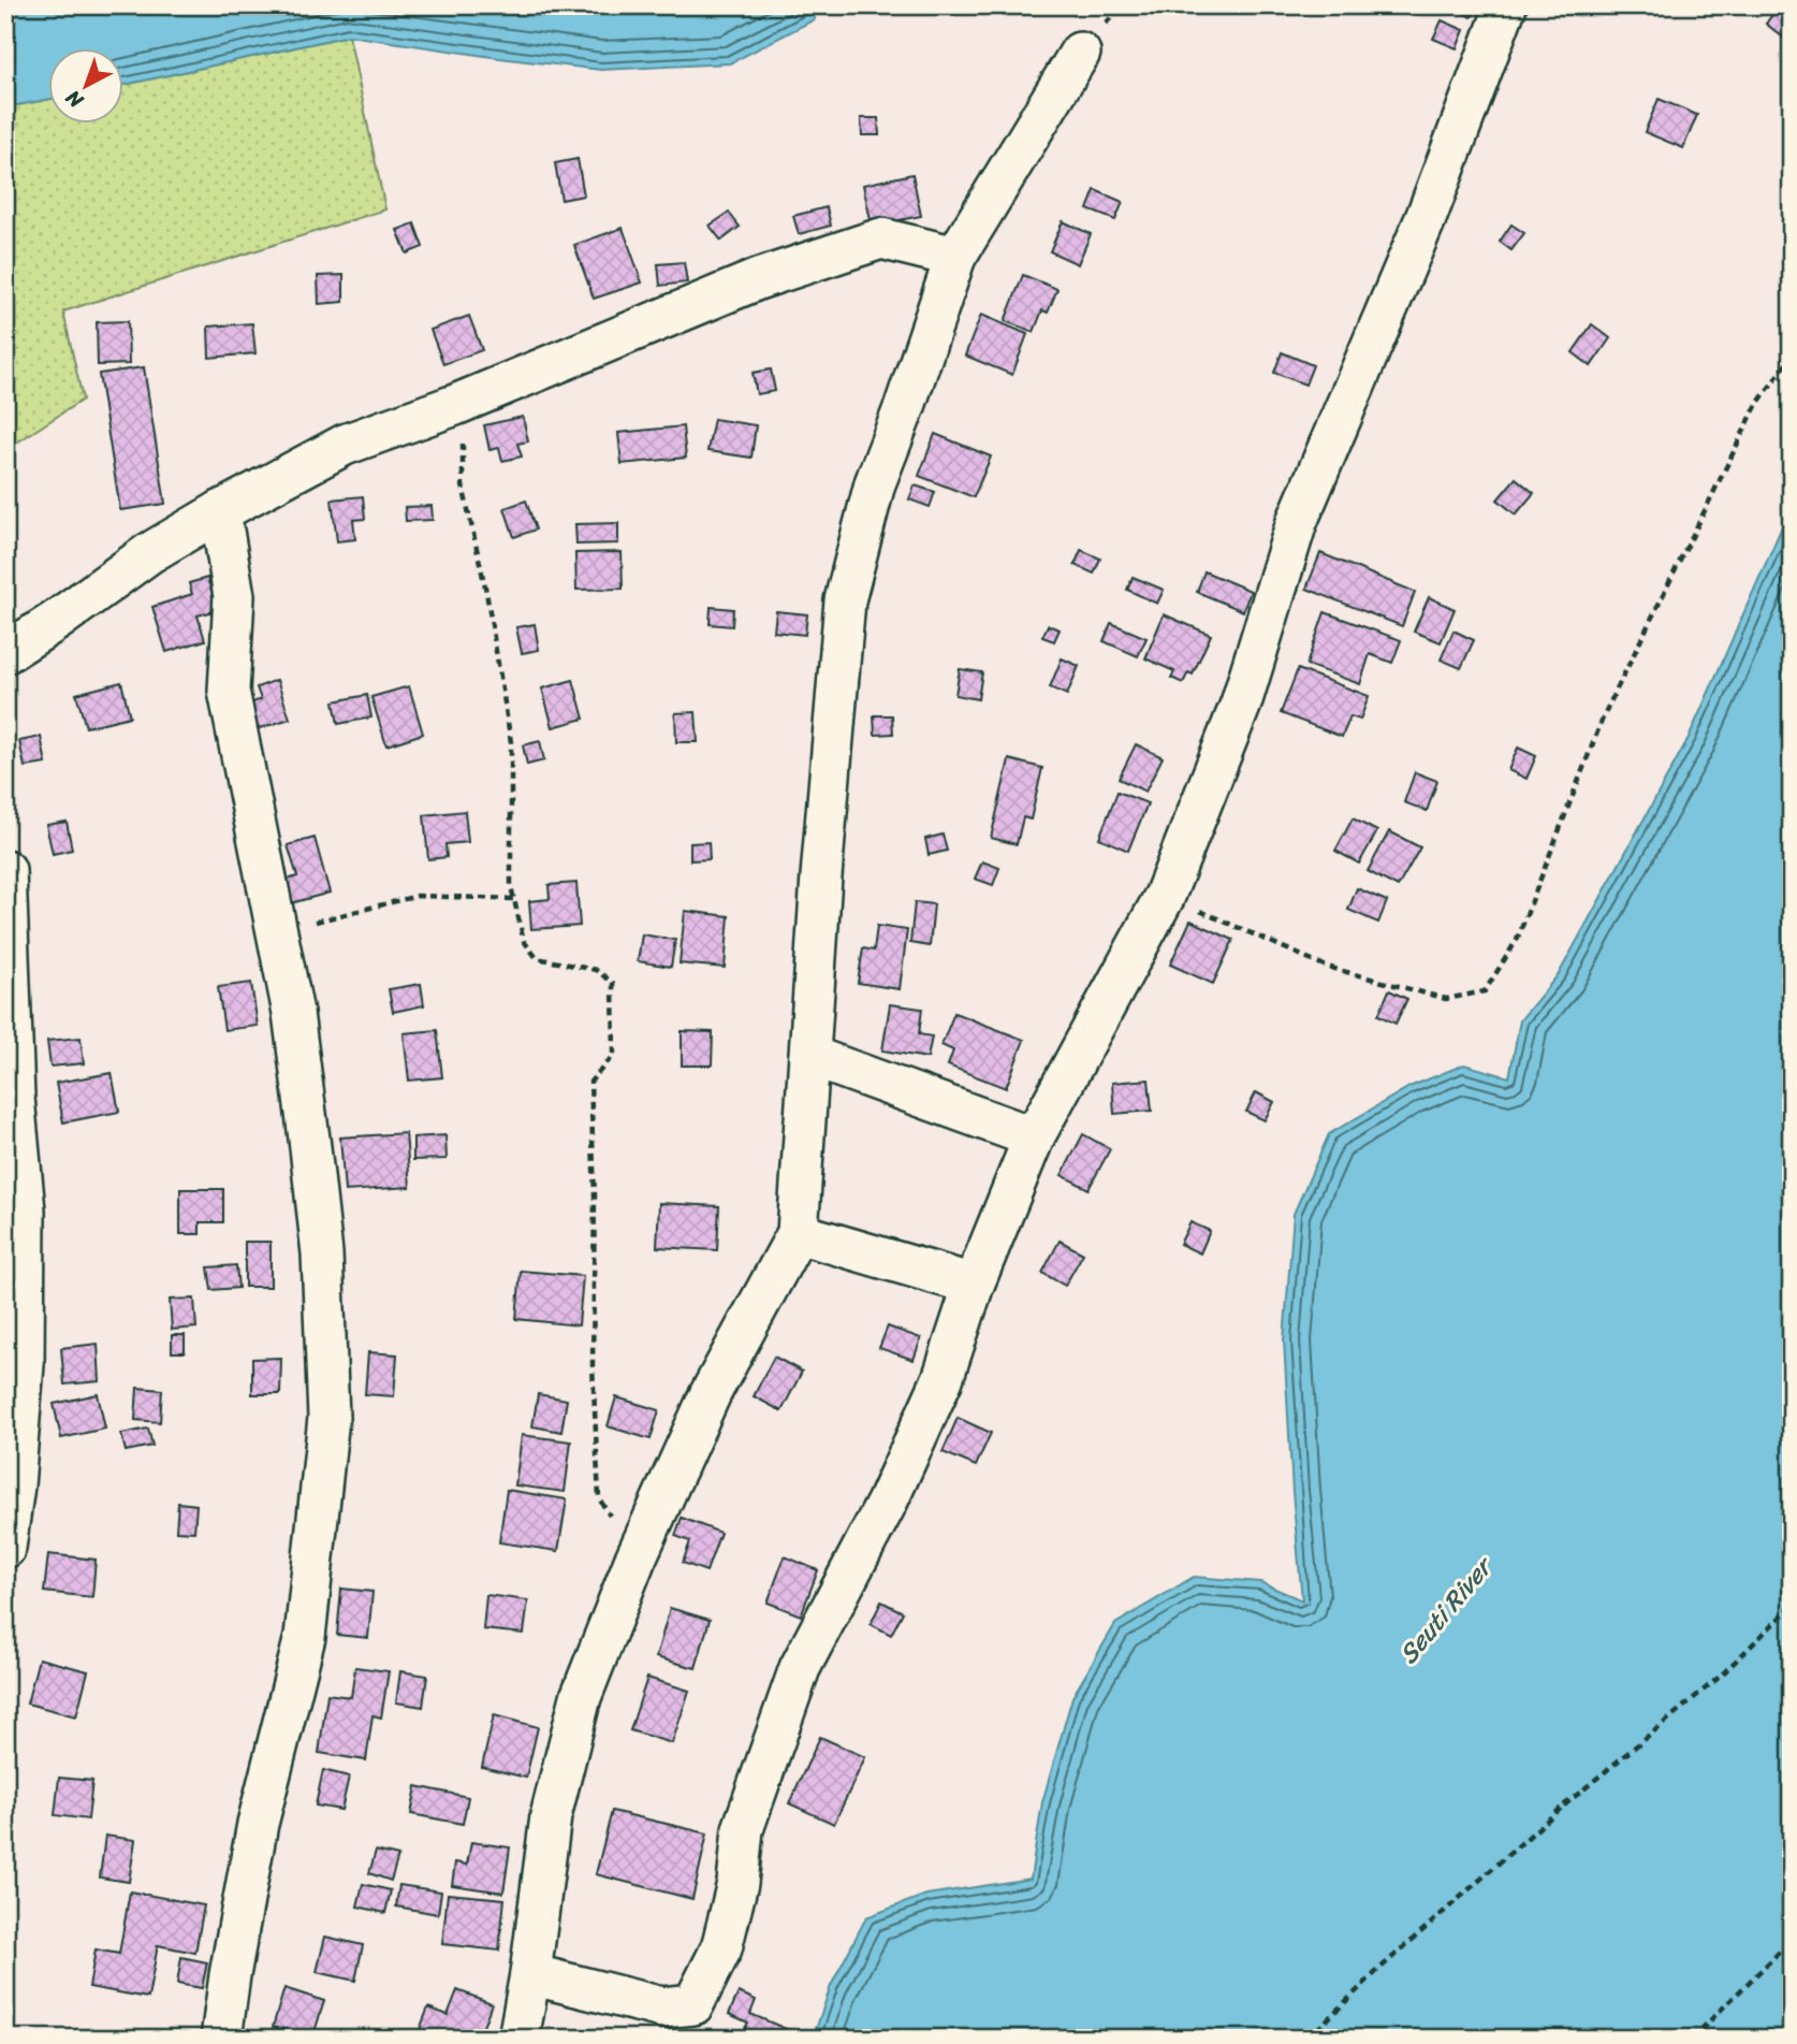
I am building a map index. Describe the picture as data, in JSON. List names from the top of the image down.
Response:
{
  "water": ["Seuti River"],
  "north": "bottom left"
}
